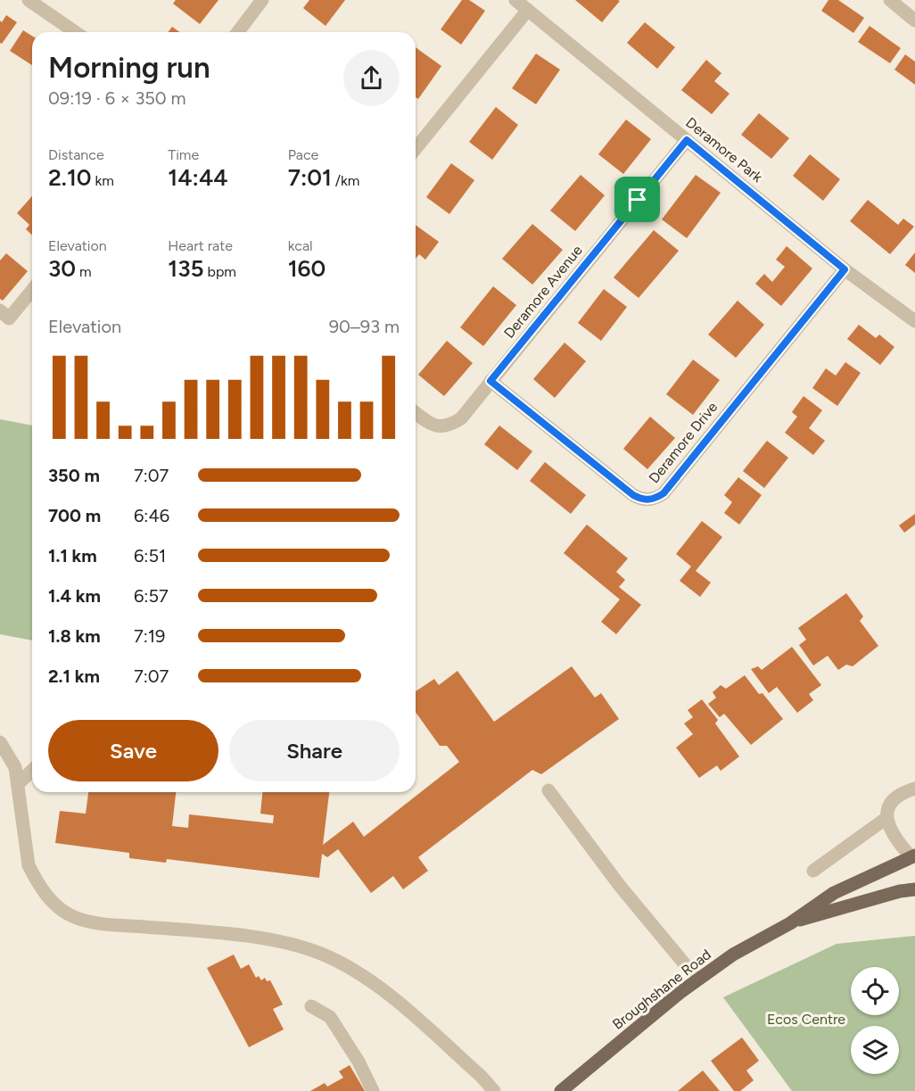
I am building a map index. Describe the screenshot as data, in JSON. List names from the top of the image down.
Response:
{
  "streets": {
    "main road": ["Broughshane Road"],
    "street": ["Deramore Park", "Deramore Avenue", "Deramore Drive"]
  },
  "crossings": [
    ["Deramore Park", "Deramore Avenue"],
    ["Deramore Park", "Deramore Drive"],
    ["Deramore Avenue", "Deramore Drive"]
  ],
  "parks": ["Ecos Centre"],
  "page": {
    "heading": ["Morning run", "09:19 · 6 × 350 m"],
    "stats": [
      ["Distance", "2.10 km"],
      ["Time", "14:44"],
      ["Pace", "7:01 /km"],
      ["Elevation", "30 m"],
      ["Heart rate", "135 bpm"],
      ["kcal", "160"]
    ],
    "chart": ["Elevation", "90–93 m"],
    "list": [
      {
        "name": "350 m",
        "note": "7:07"
      },
      {
        "name": "700 m",
        "note": "6:46"
      },
      {
        "name": "1.1 km",
        "note": "6:51"
      },
      {
        "name": "1.4 km",
        "note": "6:57"
      },
      {
        "name": "1.8 km",
        "note": "7:19"
      },
      {
        "name": "2.1 km",
        "note": "7:07"
      }
    ],
    "buttons": ["Save", "Share"]
  }
}
